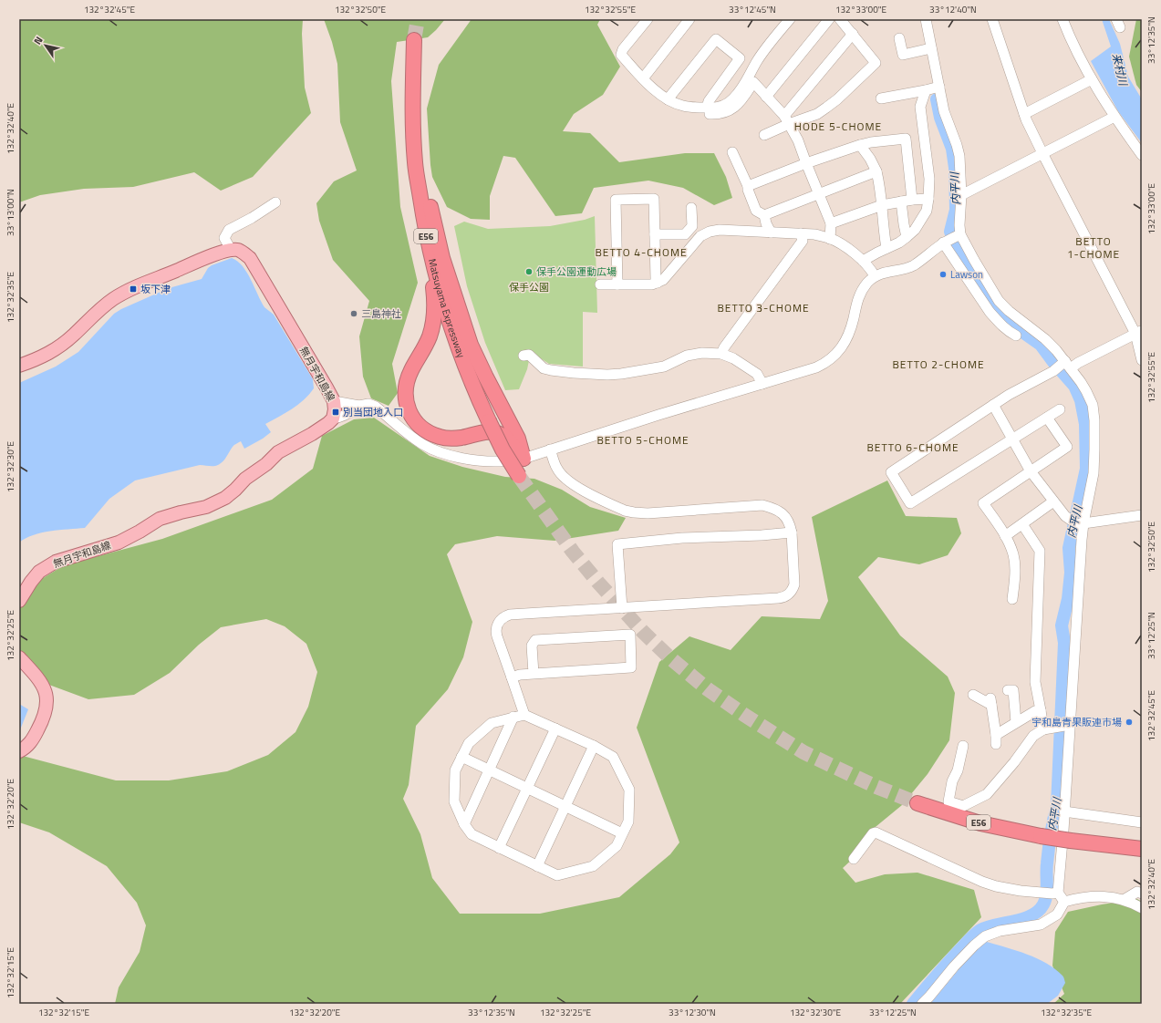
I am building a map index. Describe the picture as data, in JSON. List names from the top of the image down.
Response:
{
  "streets": {
    "highway": ["E56", "Matsuyama Expressway"],
    "main road": ["無月宇和島線"]
  },
  "districts": [
    "HODE 5-CHOME",
    "BETTO 1-CHOME",
    "BETTO 4-CHOME",
    "BETTO 3-CHOME",
    "BETTO 2-CHOME",
    "BETTO 5-CHOME",
    "BETTO 6-CHOME"
  ],
  "water": ["来村川", "内平川"],
  "parks": ["保手公園"],
  "places": {
    "other": [
      "保手公園運動広場",
      "Lawson",
      "三島神社",
      "宇和島青果販連市場"
    ],
    "transit": ["坂下津", "別当団地入口"]
  },
  "north": "top left",
  "coordinates": [
    "132°32'45\"E",
    "132°32'50\"E",
    "132°32'55\"E",
    "33°12'45\"N",
    "132°33'00\"E",
    "33°12'40\"N",
    "33°12'35\"N",
    "132°32'40\"E",
    "33°13'00\"N",
    "132°32'35\"E",
    "132°32'30\"E",
    "132°32'25\"E",
    "33°12'25\"N",
    "132°32'20\"E",
    "132°32'15\"E",
    "33°12'30\"N"
  ]
}
